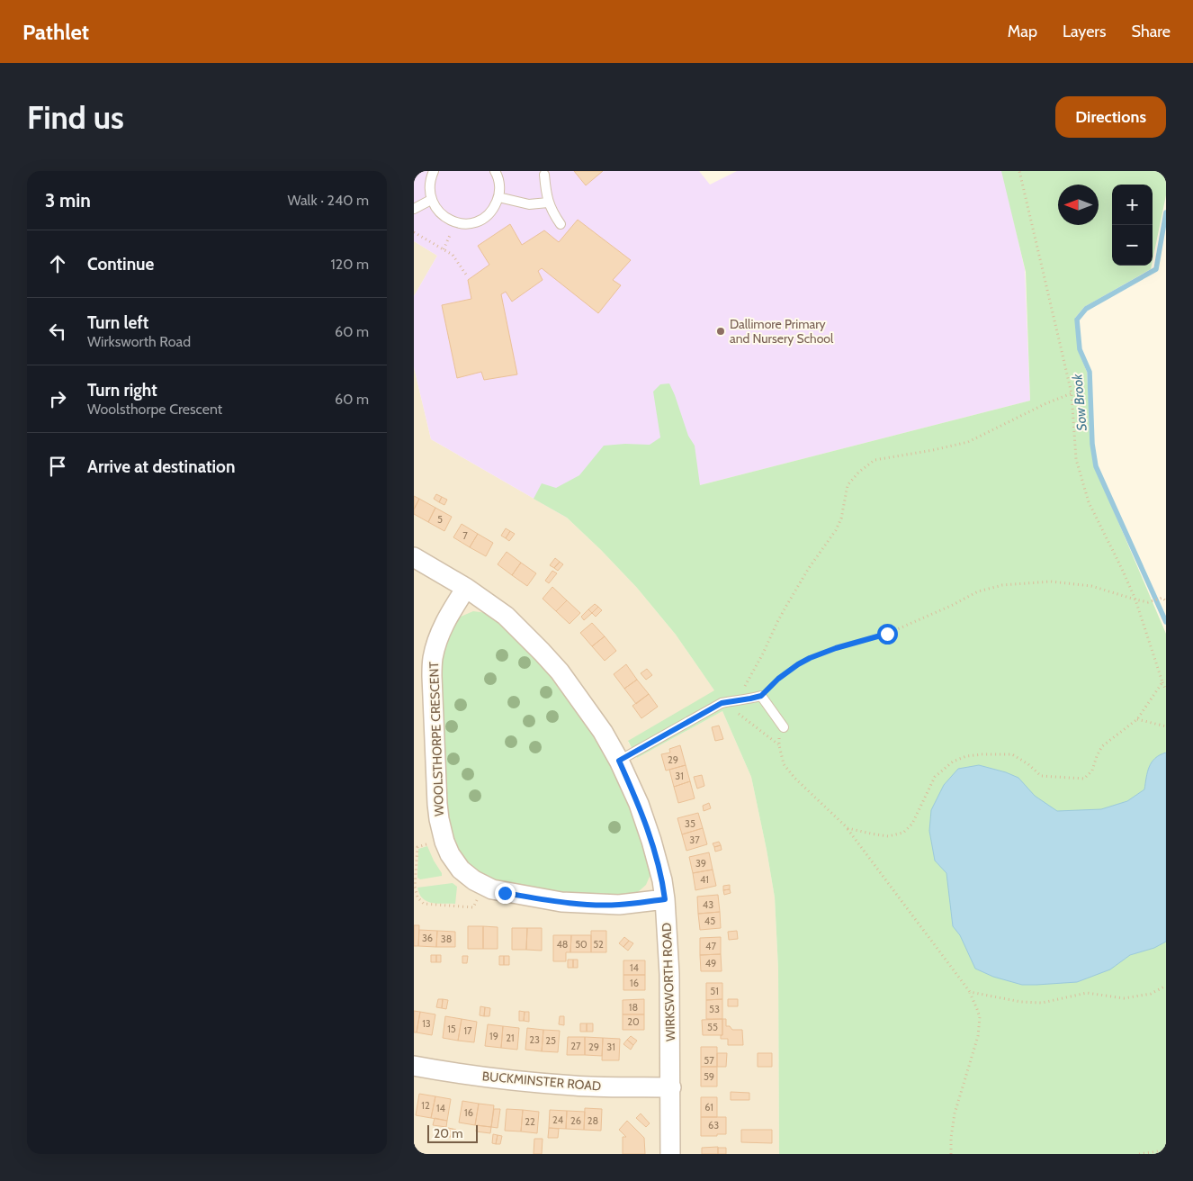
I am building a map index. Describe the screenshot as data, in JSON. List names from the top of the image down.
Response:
{
  "streets": {
    "street": ["WOOLSTHORPE CRESCENT", "WIRKSWORTH ROAD", "BUCKMINSTER ROAD"]
  },
  "crossings": [
    ["WOOLSTHORPE CRESCENT", "WIRKSWORTH ROAD"],
    ["WIRKSWORTH ROAD", "BUCKMINSTER ROAD"]
  ],
  "water": ["Sow Brook"],
  "places": ["Dallimore Primary and Nursery School"],
  "house_numbers": [
    "5",
    "7",
    "29",
    "31",
    "35",
    "37",
    "39",
    "41",
    "43",
    "45",
    "36",
    "38",
    "48",
    "50",
    "52",
    "47",
    "49",
    "14",
    "16",
    "51",
    "18",
    "53",
    "20",
    "13",
    "55",
    "15",
    "17",
    "19",
    "21",
    "23",
    "25",
    "27",
    "29",
    "31",
    "57",
    "59",
    "12",
    "61",
    "14",
    "16",
    "24",
    "26",
    "28",
    "22",
    "63"
  ],
  "scale_bar": "20 m",
  "north": "left",
  "page": {
    "header": "Pathlet",
    "nav": ["Map", "Layers", "Share"],
    "buttons": "Directions",
    "title": "Find us",
    "heading": ["3 min", "Walk · 240 m"],
    "map_buttons": ["+", "−"],
    "list": [
      ["Continue", "120 m"],
      ["Turn left", "Wirksworth Road", "60 m"],
      ["Turn right", "Woolsthorpe Crescent", "60 m"],
      "Arrive at destination"
    ],
    "scale": "20 m"
  }
}
